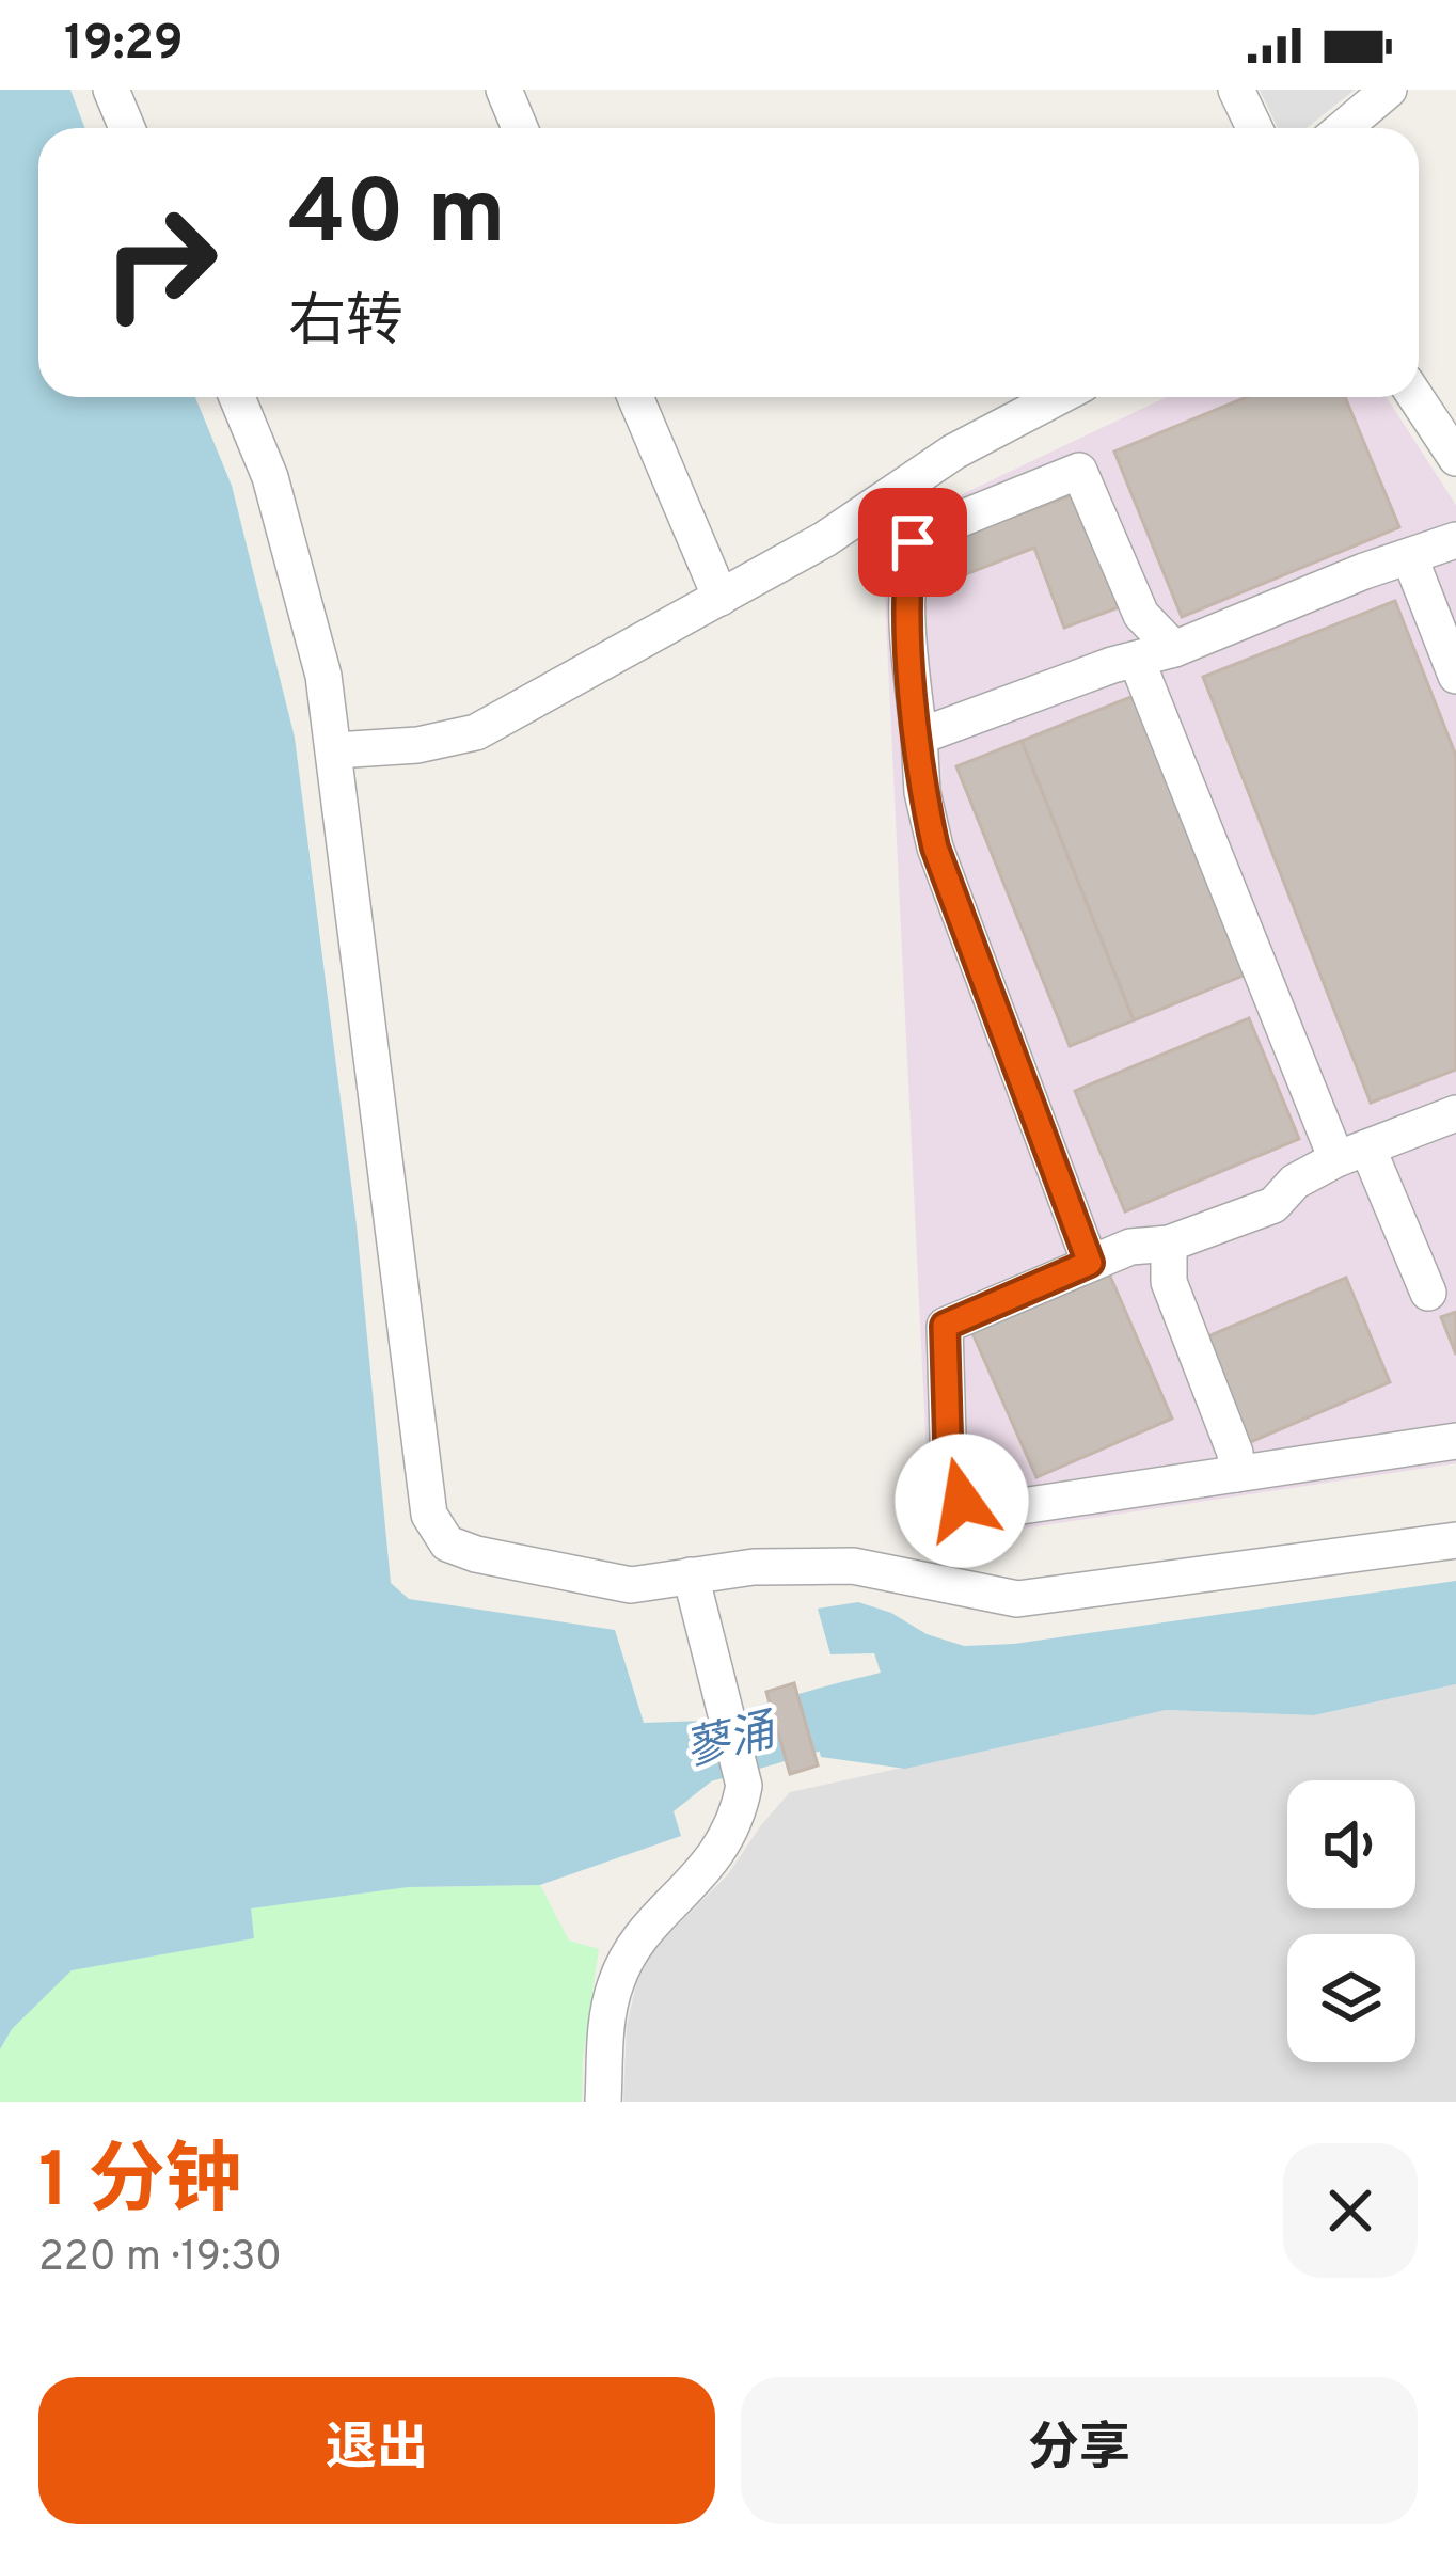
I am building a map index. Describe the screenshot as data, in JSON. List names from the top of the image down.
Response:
{
  "water": ["蓼涌"],
  "page": {
    "status": "19:29",
    "turn": ["40 m", "右转"],
    "heading": ["1 分钟", "220 m · 19:30"],
    "buttons": ["退出", "分享"]
  }
}
